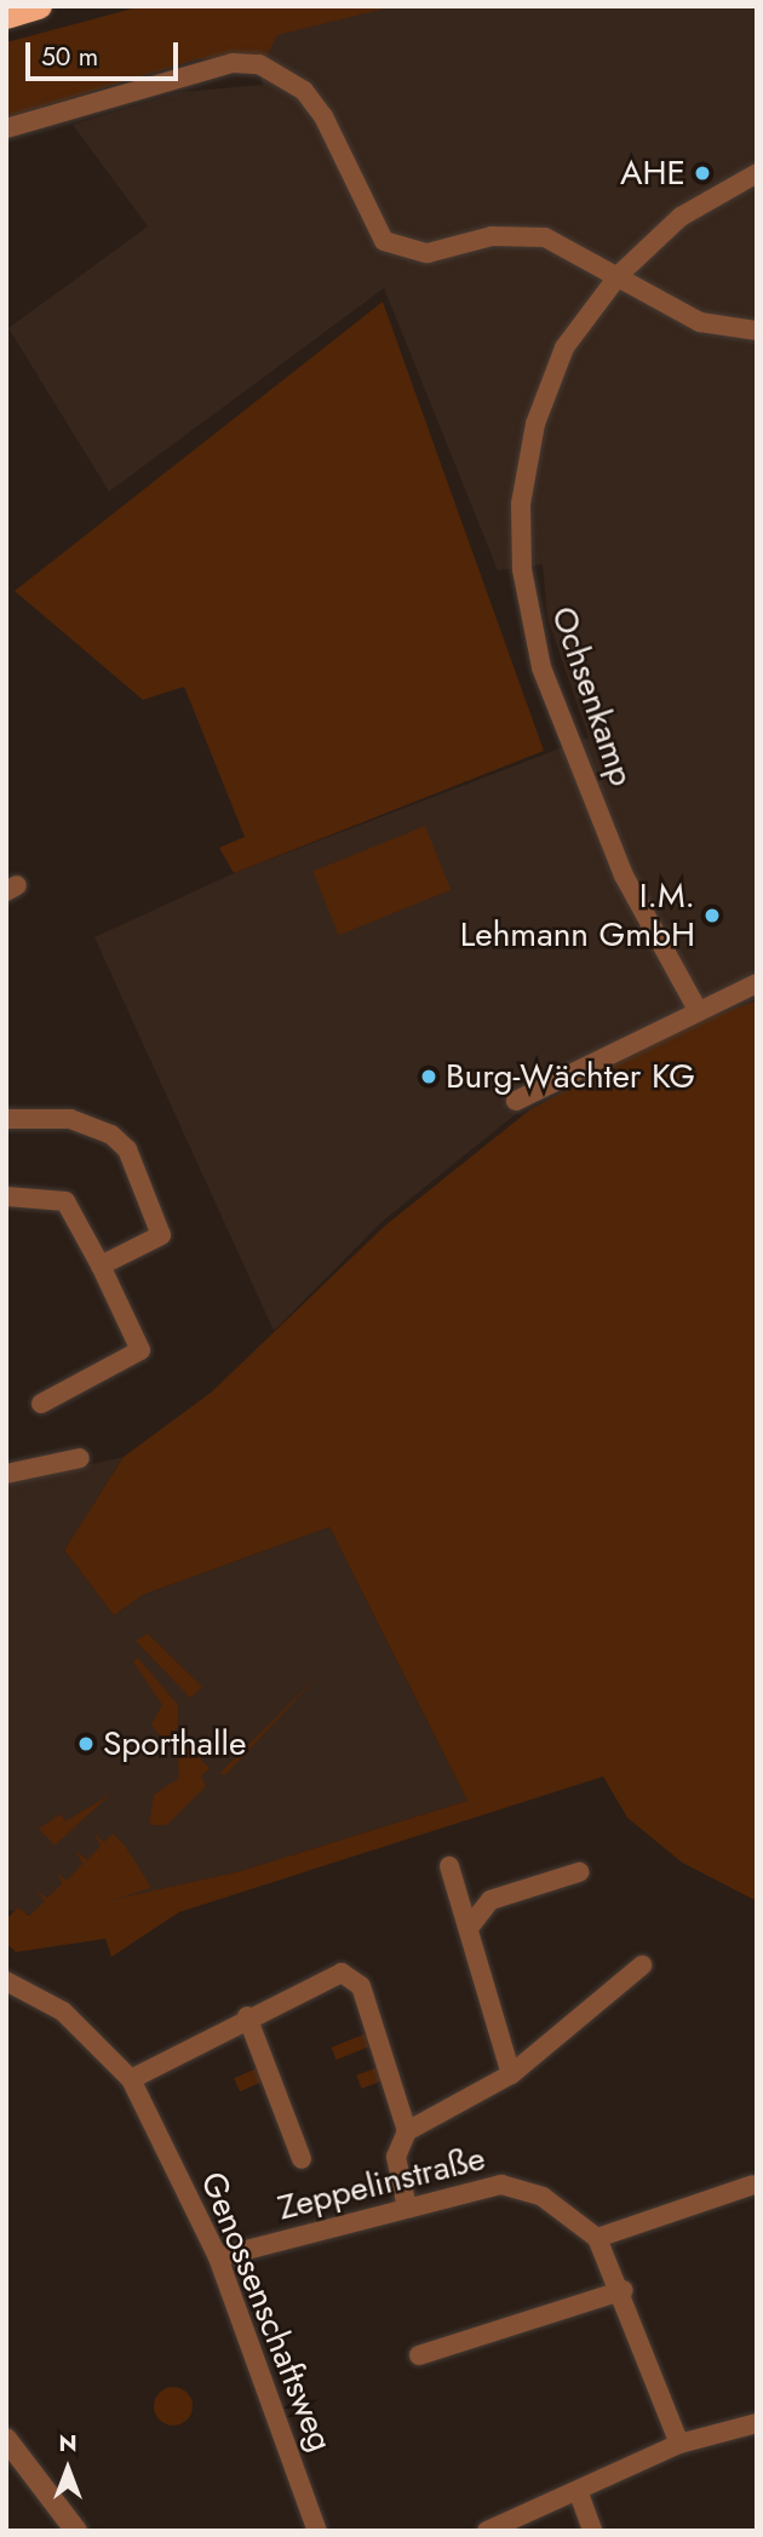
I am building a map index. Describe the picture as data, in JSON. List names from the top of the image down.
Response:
{
  "streets": {
    "street": ["Ochsenkamp", "Zeppelinstraße", "Genossenschaftsweg"]
  },
  "crossings": [
    ["Zeppelinstraße", "Genossenschaftsweg"]
  ],
  "places": [
    "AHE",
    "I.M. Lehmann GmbH",
    "Burg-Wächter KG",
    "Sporthalle"
  ],
  "scale_bar": "50 m",
  "north": "top"
}
